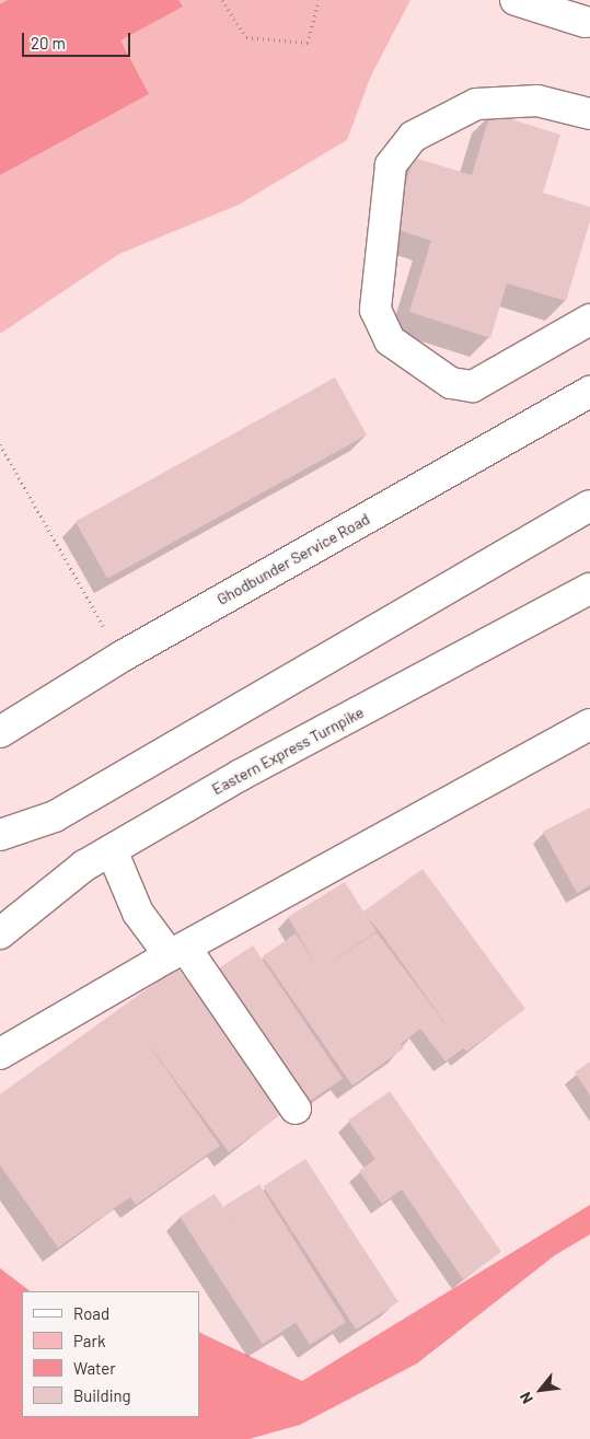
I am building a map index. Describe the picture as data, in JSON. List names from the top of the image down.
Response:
{
  "streets": {
    "street": ["Ghodbunder Service Road", "Eastern Express Turnpike"]
  },
  "legend": [
    "Road",
    "Park",
    "Water",
    "Building"
  ],
  "scale_bar": "20 m",
  "north": "bottom left"
}
